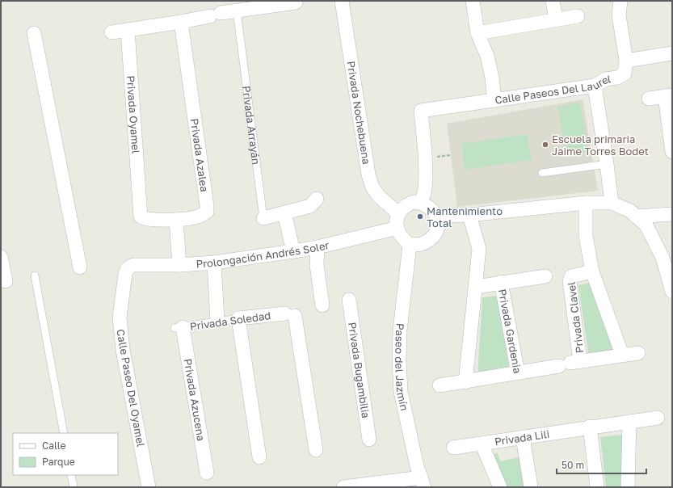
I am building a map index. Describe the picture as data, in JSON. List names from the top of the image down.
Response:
{
  "streets": {
    "street": [
      "Calle Paseos Del Laurel",
      "Privada Nochebuena",
      "Privada Oyamel",
      "Privada Arrayán",
      "Privada Azalea",
      "Prolongación Andrés Soler",
      "Privada Clavel",
      "Privada Soledad",
      "Privada Gardenia",
      "Paseo del Jazmín",
      "Privada Bugambilia",
      "Calle Paseo Del Oyamel",
      "Privada Azucena",
      "Privada Lili"
    ]
  },
  "crossings": [
    ["Calle Paseos Del Laurel", "Privada Nochebuena"],
    ["Calle Paseos Del Laurel", "Prolongación Andrés Soler"],
    ["Calle Paseos Del Laurel", "Paseo del Jazmín"],
    ["Privada Nochebuena", "Prolongación Andrés Soler"],
    ["Privada Nochebuena", "Paseo del Jazmín"],
    ["Privada Oyamel", "Privada Azalea"],
    ["Prolongación Andrés Soler", "Paseo del Jazmín"],
    ["Prolongación Andrés Soler", "Calle Paseo Del Oyamel"],
    ["Privada Clavel", "Privada Gardenia"],
    ["Privada Soledad", "Privada Azucena"]
  ],
  "places": ["Escuela primaria Jaime Torres Bodet", "Mantenimiento Total"],
  "legend": ["Calle", "Parque"],
  "scale_bar": "50 m"
}
